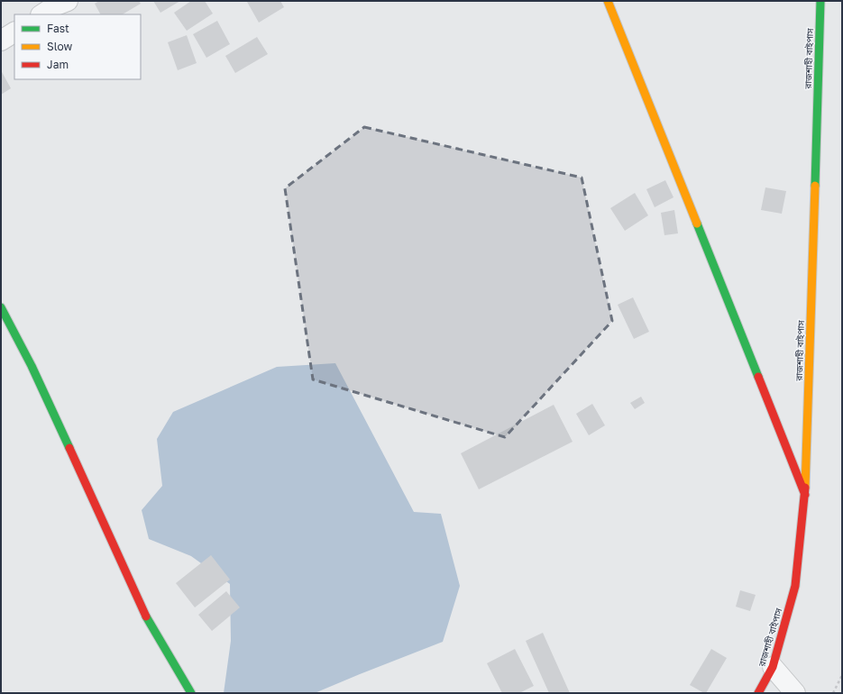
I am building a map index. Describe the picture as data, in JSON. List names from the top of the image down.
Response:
{
  "streets": {
    "main road": ["রাজশাহী বাইপাস"]
  },
  "legend": ["Fast", "Slow", "Jam"]
}
